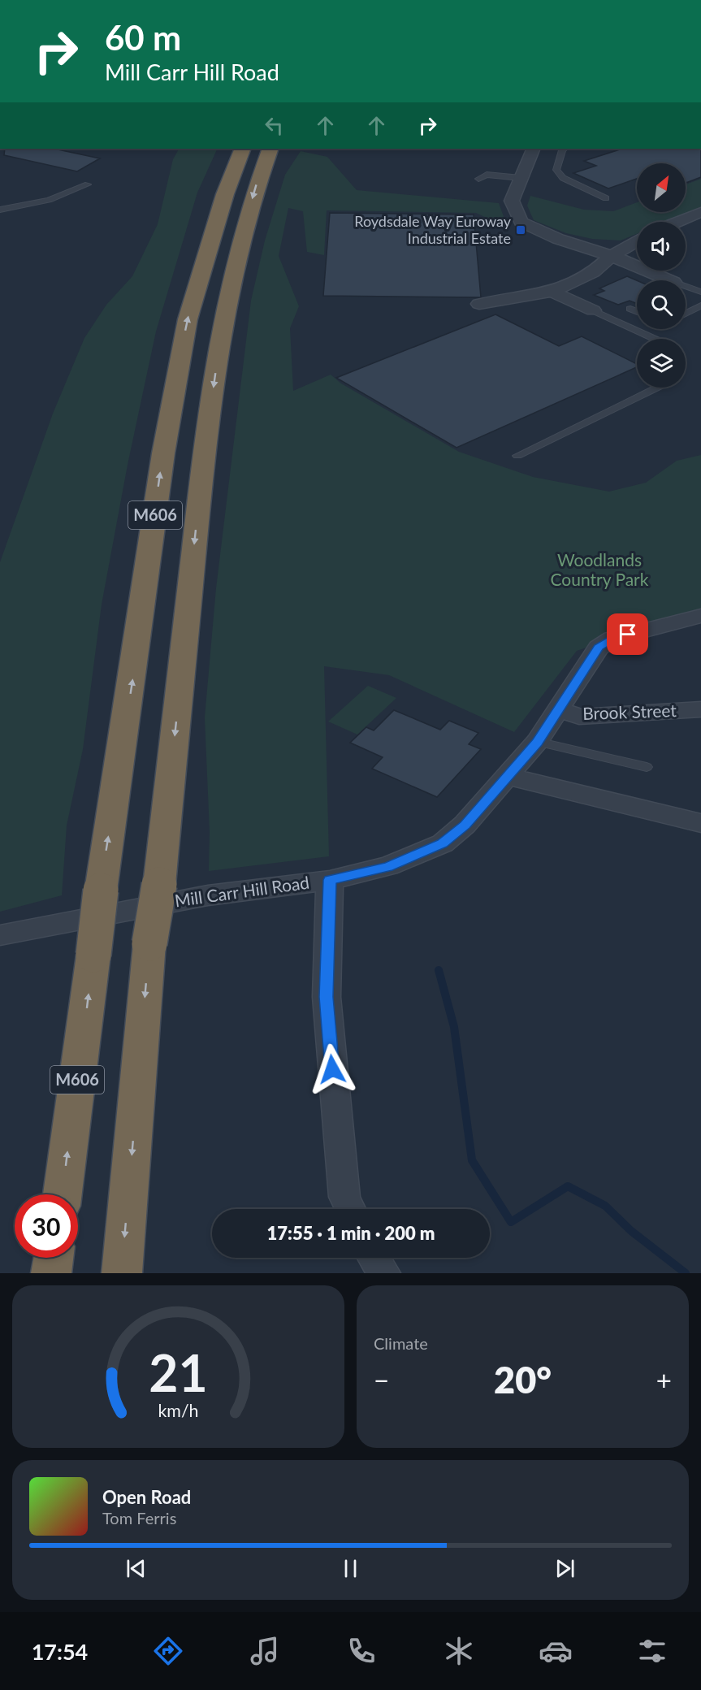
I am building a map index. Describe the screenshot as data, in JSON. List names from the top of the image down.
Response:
{
  "streets": {
    "highway": ["M606"],
    "street": ["Brook Street", "Mill Carr Hill Road"]
  },
  "crossings": [
    ["Brook Street", "Mill Carr Hill Road"]
  ],
  "parks": ["Woodlands Country Park"],
  "places": {
    "transit": ["Roydsdale Way Euroway Industrial Estate"]
  },
  "north": "top right",
  "page": {
    "turn": ["60 m", "Mill Carr Hill Road"],
    "limit": "30",
    "trip": "17:55 · 1 min · 200 m",
    "tile": "Climate",
    "heat": ["−", "20°", "+"],
    "song": ["Open Road", "Tom Ferris"],
    "tabs": "17:54",
    "gauge": ["21", "km/h"]
  }
}
